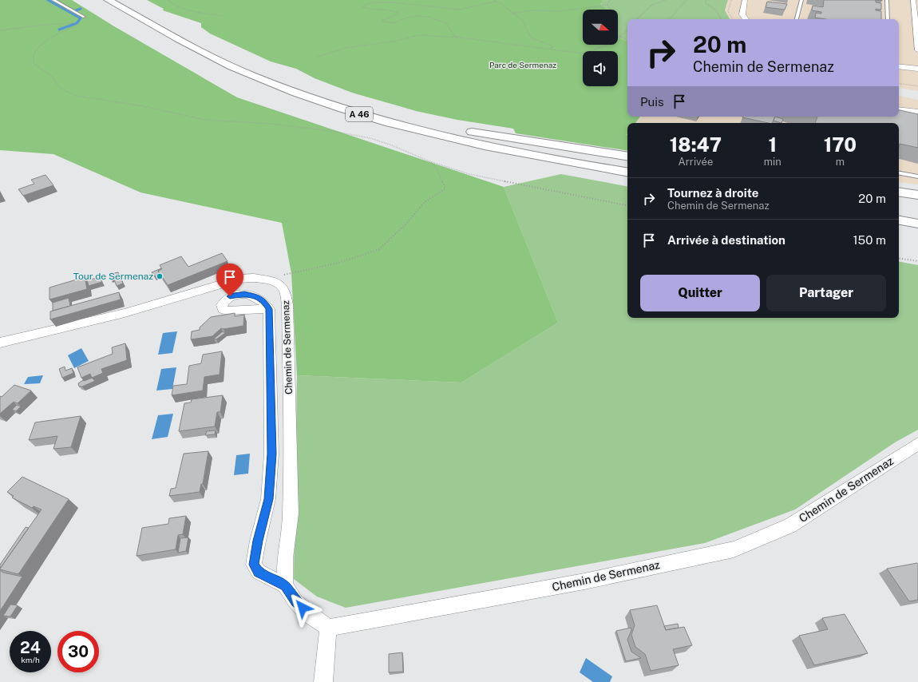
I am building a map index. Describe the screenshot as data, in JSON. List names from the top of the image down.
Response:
{
  "streets": {
    "highway": ["A 46"],
    "street": ["Chemin de Sermenaz"]
  },
  "parks": ["Parc de Sermenaz"],
  "places": ["Tour de Sermenaz"],
  "north": "right",
  "page": {
    "turn": ["20 m", "Chemin de Sermenaz"],
    "then": "Puis",
    "eta": [
      "18:47",
      "Arrivée",
      "1",
      "min",
      "170",
      "m"
    ],
    "list": [
      {
        "name": "Tournez à droite",
        "note": "Chemin de Sermenaz",
        "value": "20 m"
      },
      {
        "name": "Arrivée à destination",
        "value": "150 m"
      }
    ],
    "buttons": ["Quitter", "Partager"],
    "speed": "24 km/h",
    "limit": "30"
  }
}
